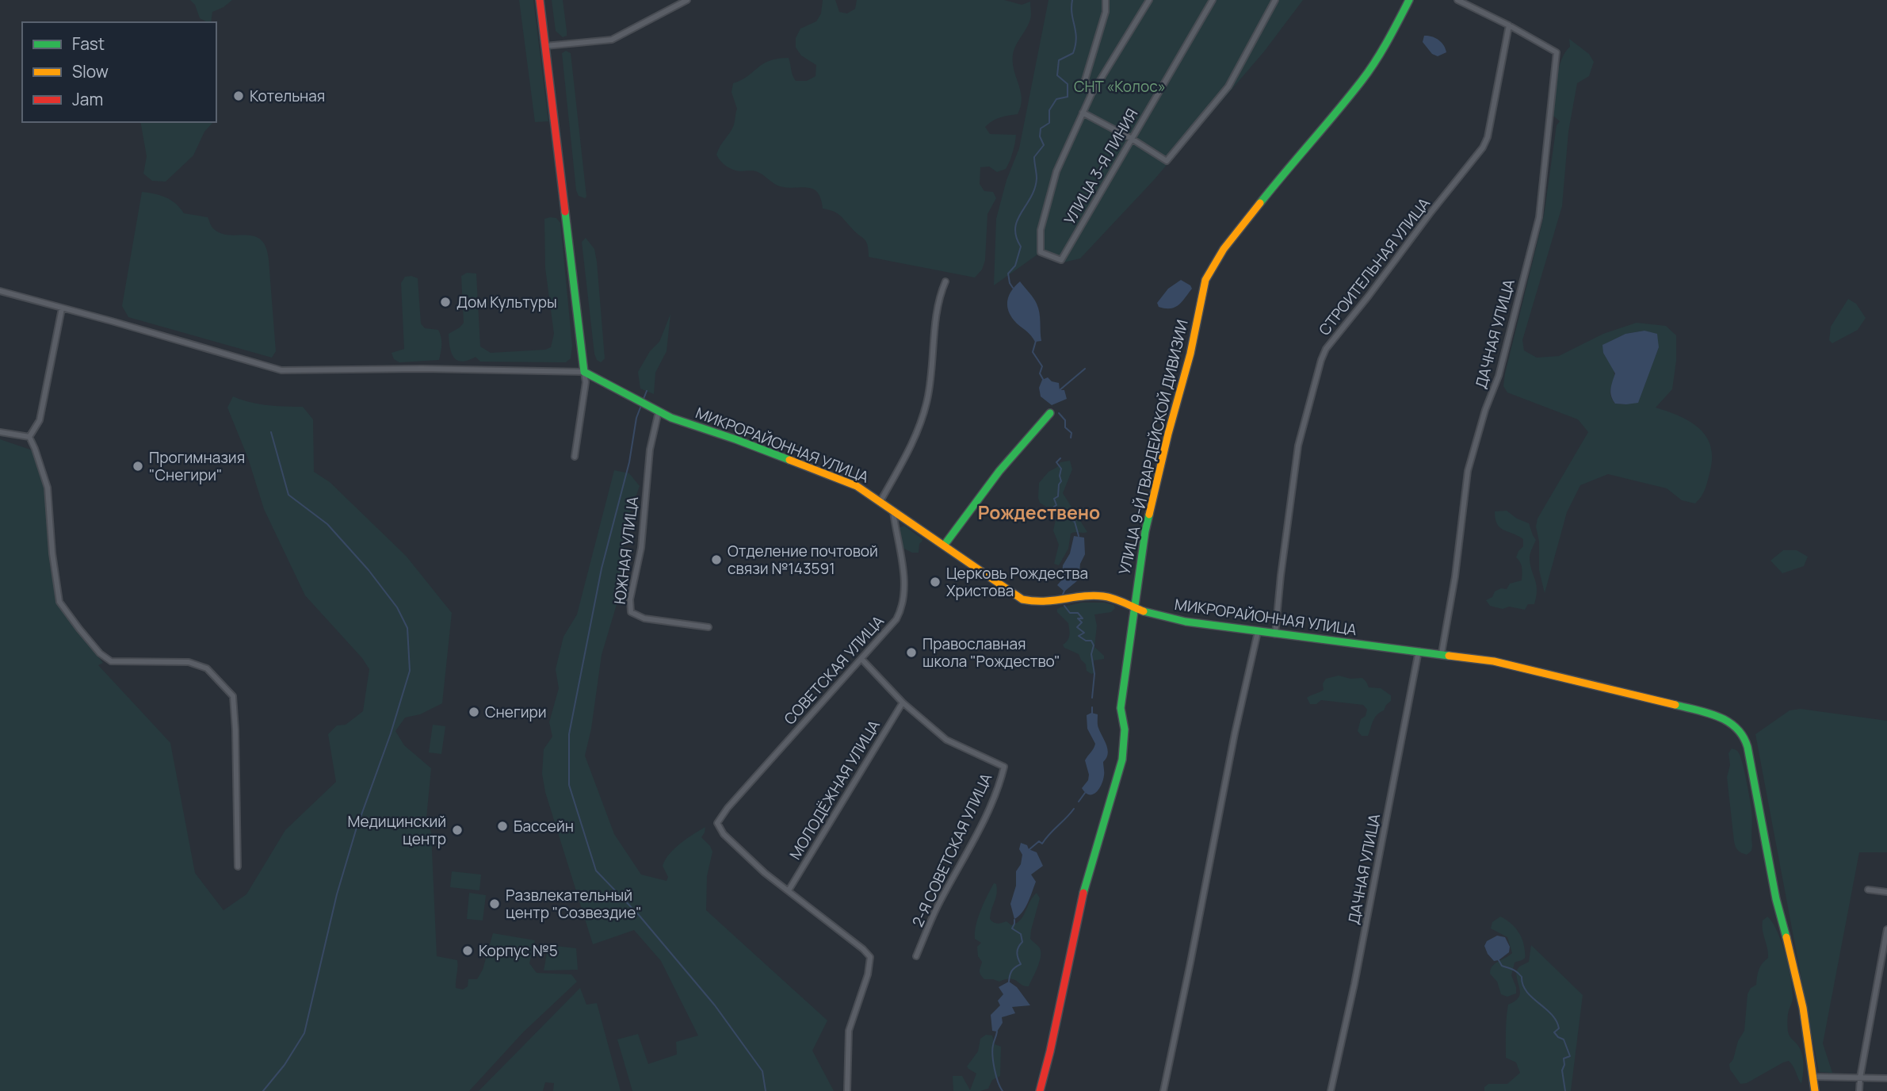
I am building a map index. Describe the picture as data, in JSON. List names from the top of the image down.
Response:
{
  "streets": {
    "street": [
      "УЛИЦА 3-Я ЛИНИЯ",
      "СТРОИТЕЛЬНАЯ УЛИЦА",
      "ДАЧНАЯ УЛИЦА",
      "МИКРОРАЙОННАЯ УЛИЦА",
      "УЛИЦА 9-Й ГВАРДЕЙСКОЙ ДИВИЗИИ",
      "ЮЖНАЯ УЛИЦА",
      "СОВЕТСКАЯ УЛИЦА",
      "МОЛОДЁЖНАЯ УЛИЦА",
      "2-Я СОВЕТСКАЯ УЛИЦА"
    ]
  },
  "crossings": [
    ["СТРОИТЕЛЬНАЯ УЛИЦА", "ДАЧНАЯ УЛИЦА"],
    ["СТРОИТЕЛЬНАЯ УЛИЦА", "МИКРОРАЙОННАЯ УЛИЦА"],
    ["ДАЧНАЯ УЛИЦА", "МИКРОРАЙОННАЯ УЛИЦА"],
    ["МИКРОРАЙОННАЯ УЛИЦА", "УЛИЦА 9-Й ГВАРДЕЙСКОЙ ДИВИЗИИ"],
    ["МИКРОРАЙОННАЯ УЛИЦА", "ЮЖНАЯ УЛИЦА"],
    ["МИКРОРАЙОННАЯ УЛИЦА", "СОВЕТСКАЯ УЛИЦА"],
    ["СОВЕТСКАЯ УЛИЦА", "МОЛОДЁЖНАЯ УЛИЦА"],
    ["СОВЕТСКАЯ УЛИЦА", "2-Я СОВЕТСКАЯ УЛИЦА"],
    ["МОЛОДЁЖНАЯ УЛИЦА", "2-Я СОВЕТСКАЯ УЛИЦА"]
  ],
  "districts": ["Рождествено"],
  "parks": ["СНТ «Колос»"],
  "places": [
    "Котельная",
    "Дом Культуры",
    "Прогимназия \"Снегири\"",
    "Отделение почтовой связи №143591",
    "Церковь Рождества Христова",
    "Православная школа \"Рождество\"",
    "Снегири",
    "Бассейн",
    "Медицинский центр",
    "Развлекательный центр \"Созвездие\"",
    "Корпус №5"
  ],
  "legend": ["Fast", "Slow", "Jam"]
}
